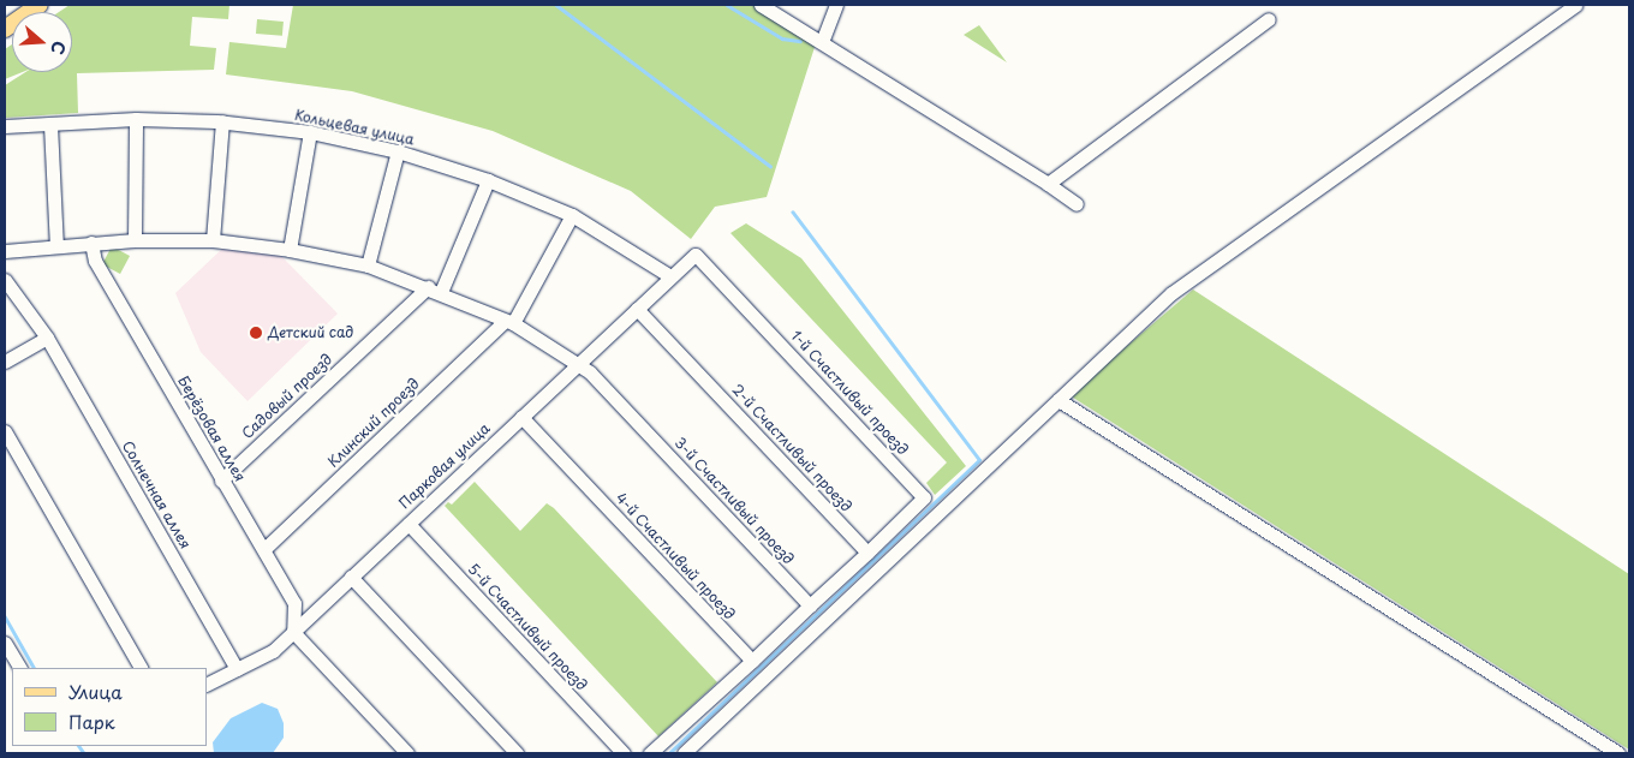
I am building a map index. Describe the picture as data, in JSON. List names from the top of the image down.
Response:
{
  "streets": {
    "street": [
      "Кольцевая улица",
      "1-й Счастливый проезд",
      "Садовый проезд",
      "Клинский проезд",
      "Берёзовая аллея",
      "2-й Счастливый проезд",
      "Парковая улица",
      "Солнечная аллея",
      "3-й Счастливый проезд",
      "4-й Счастливый проезд",
      "5-й Счастливый проезд"
    ]
  },
  "crossings": [
    ["Кольцевая улица", "Клинский проезд"],
    ["Кольцевая улица", "Парковая улица"],
    ["1-й Счастливый проезд", "2-й Счастливый проезд"],
    ["1-й Счастливый проезд", "Парковая улица"],
    ["Садовый проезд", "Берёзовая аллея"],
    ["Садовый проезд", "3-й Счастливый проезд"],
    ["Клинский проезд", "Берёзовая аллея"],
    ["Клинский проезд", "3-й Счастливый проезд"],
    ["Берёзовая аллея", "Парковая улица"],
    ["Берёзовая аллея", "3-й Счастливый проезд"],
    ["2-й Счастливый проезд", "Парковая улица"],
    ["Парковая улица", "Солнечная аллея"],
    ["Парковая улица", "3-й Счастливый проезд"],
    ["Парковая улица", "4-й Счастливый проезд"],
    ["Парковая улица", "5-й Счастливый проезд"]
  ],
  "places": ["Детский сад"],
  "legend": ["Улица", "Парк"],
  "north": "right"
}
